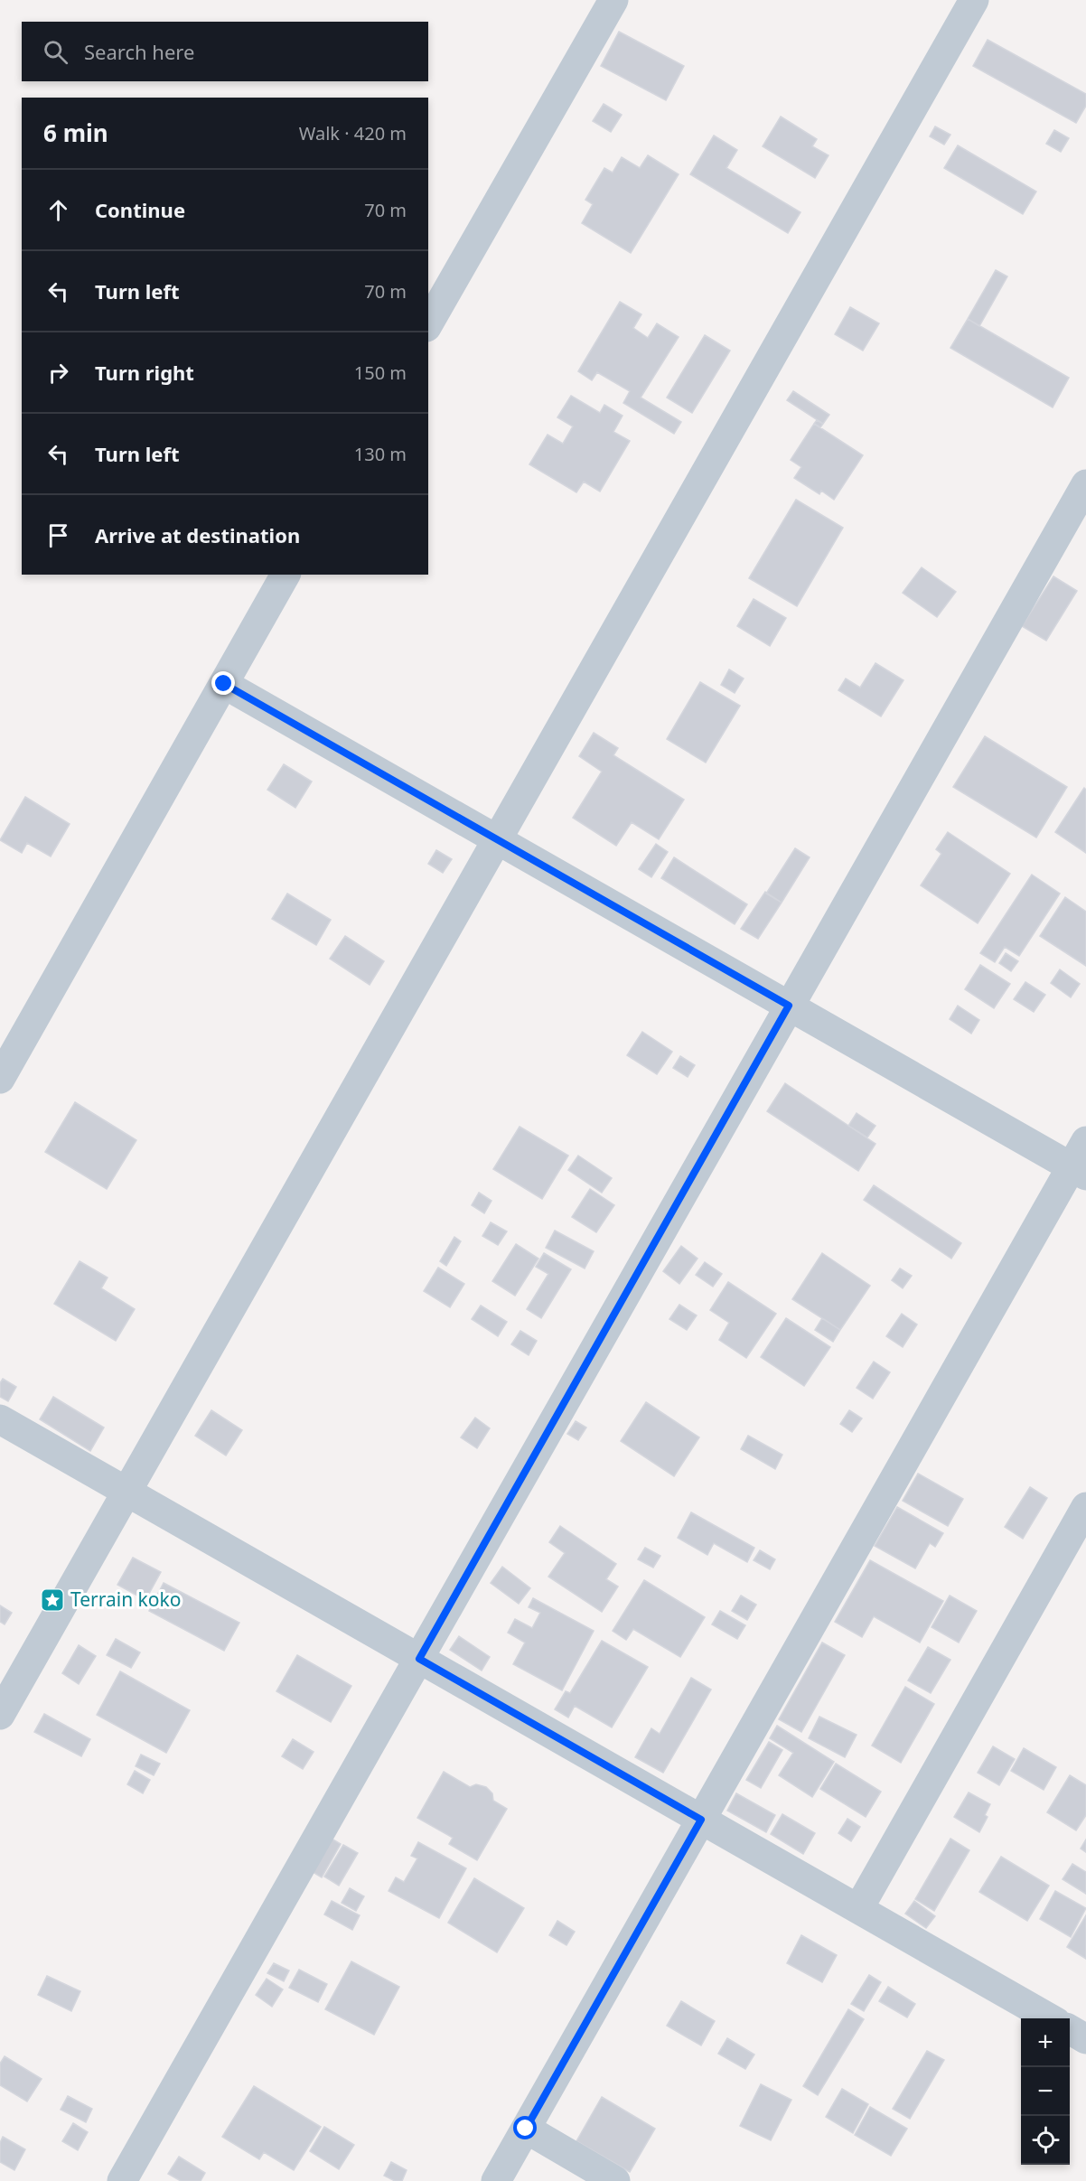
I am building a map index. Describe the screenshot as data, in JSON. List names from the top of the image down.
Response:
{
  "places": {
    "place": ["Terrain koko"]
  },
  "page": {
    "search": "Search here",
    "heading": ["6 min", "Walk · 420 m"],
    "list": [
      ["Continue", "70 m"],
      ["Turn left", "70 m"],
      ["Turn right", "150 m"],
      ["Turn left", "130 m"],
      "Arrive at destination"
    ],
    "map_buttons": ["+", "−"]
  }
}
